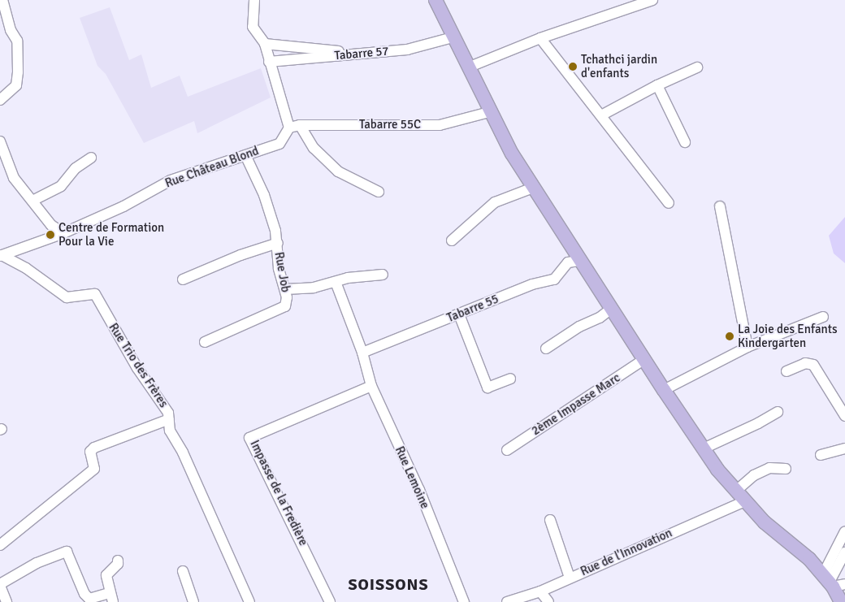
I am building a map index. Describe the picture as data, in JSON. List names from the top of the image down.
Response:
{
  "streets": {
    "street": [
      "Tabarre 57",
      "Tabarre 55C",
      "Rue Château Blond",
      "Rue Job",
      "Tabarre 55",
      "Rue Trio des Frères",
      "2ème Impasse Marc",
      "Rue Lemoine",
      "Impasse de la Fredière",
      "Rue de l'Innovation"
    ]
  },
  "crossings": [
    ["Tabarre 55C", "Rue Château Blond"],
    ["Rue Château Blond", "Rue Job"],
    ["Rue Château Blond", "Rue Trio des Frères"],
    ["Tabarre 55", "Rue Lemoine"],
    ["Rue Lemoine", "Impasse de la Fredière"]
  ],
  "districts": ["SOISSONS"],
  "places": ["Tchathci jardin d'enfants", "Centre de Formation Pour la Vie", "La Joie des Enfants Kindergarten"]
}
